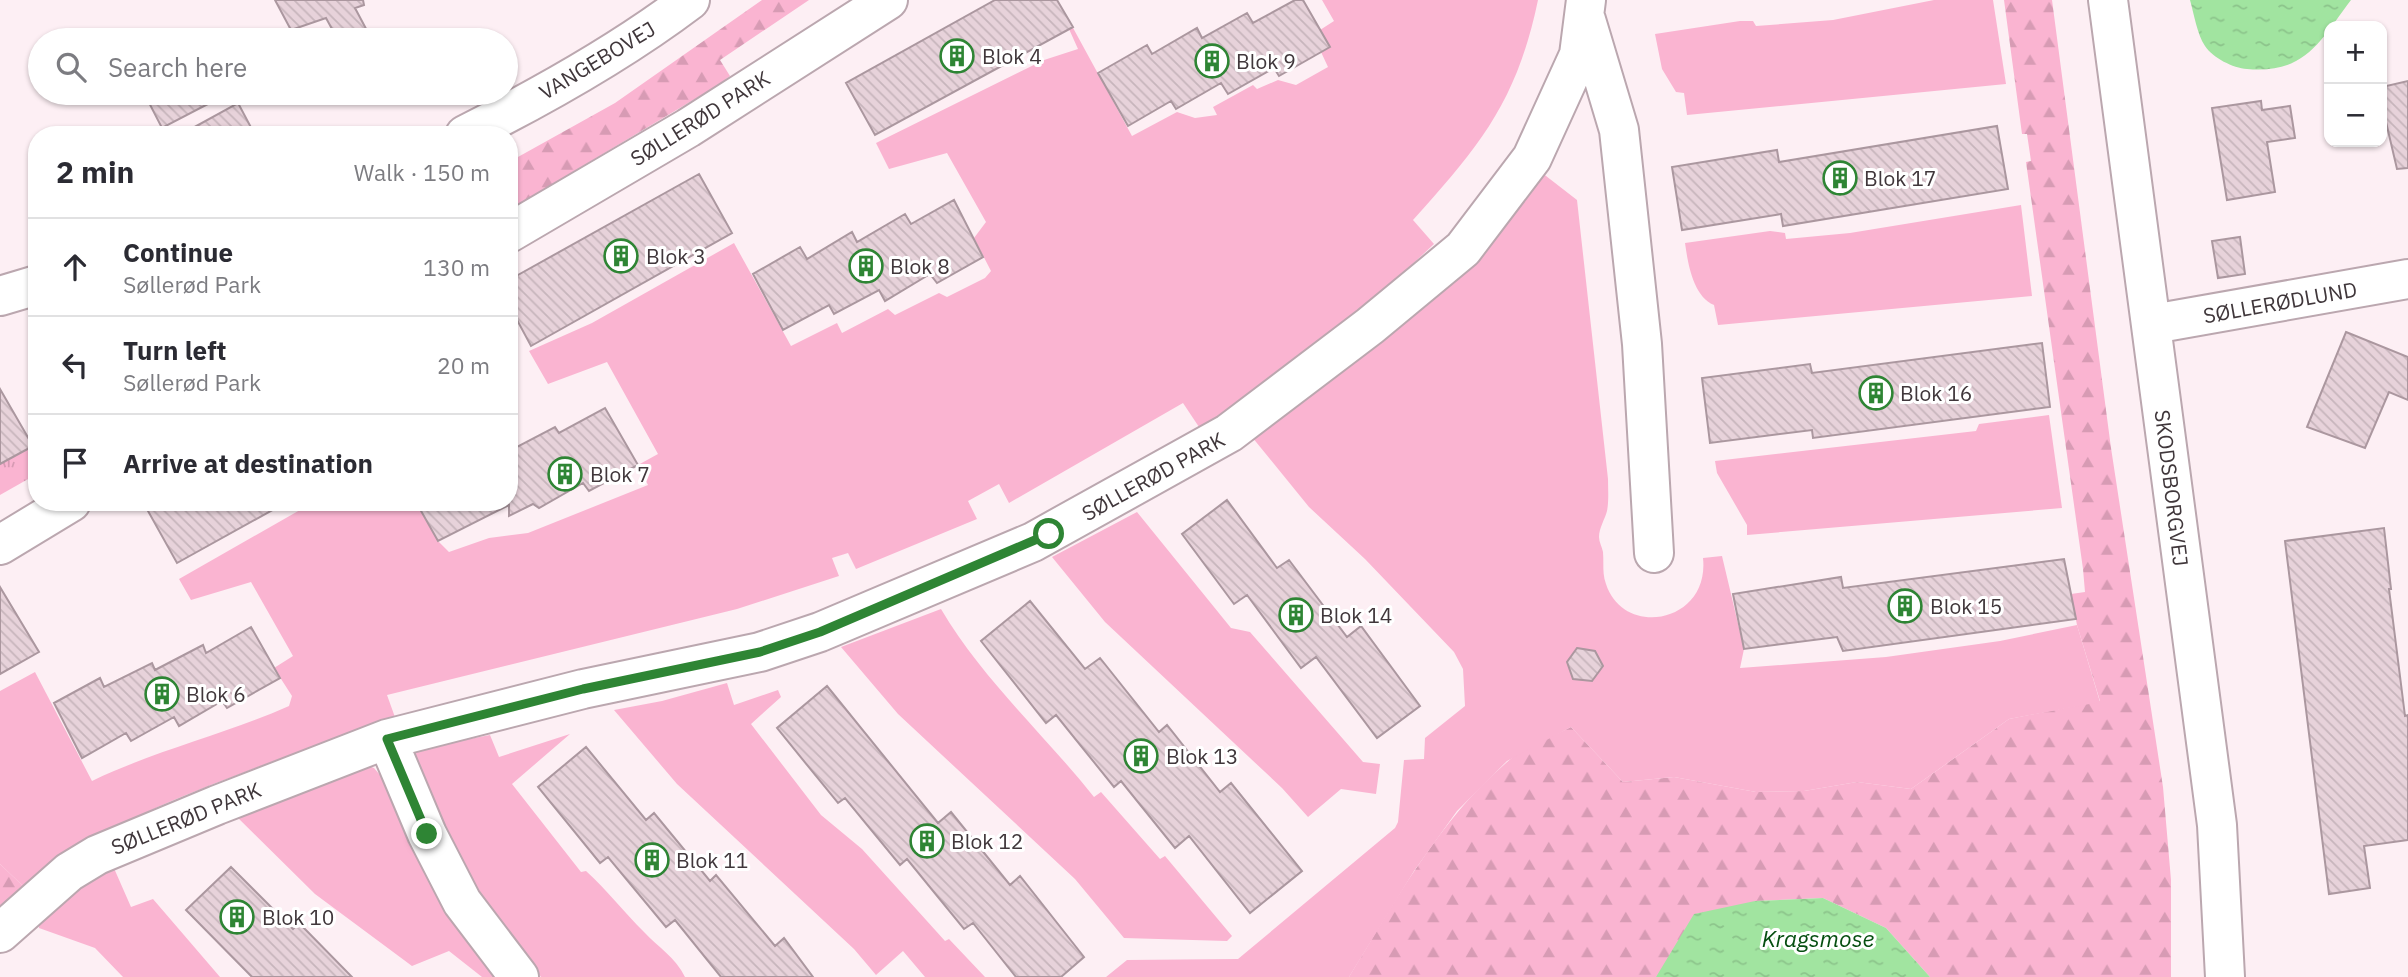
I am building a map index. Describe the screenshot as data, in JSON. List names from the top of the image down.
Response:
{
  "streets": {
    "street": [
      "VANGEBOVEJ",
      "SØLLERØD PARK",
      "SØLLERØDLUND",
      "SKODSBORGVEJ"
    ]
  },
  "crossings": [
    ["SØLLERØDLUND", "SKODSBORGVEJ"]
  ],
  "water": ["Kragsmose"],
  "places": {
    "building": [
      "Blok 4",
      "Blok 9",
      "Blok 17",
      "Blok 3",
      "Blok 8",
      "Blok 16",
      "Blok 7",
      "Blok 15",
      "Blok 14",
      "Blok 6",
      "Blok 13",
      "Blok 12",
      "Blok 11",
      "Blok 10"
    ]
  },
  "page": {
    "map_buttons": ["+", "−"],
    "search": "Search here",
    "heading": ["2 min", "Walk · 150 m"],
    "list": [
      ["Continue", "Søllerød Park", "130 m"],
      ["Turn left", "Søllerød Park", "20 m"],
      "Arrive at destination"
    ]
  }
}
